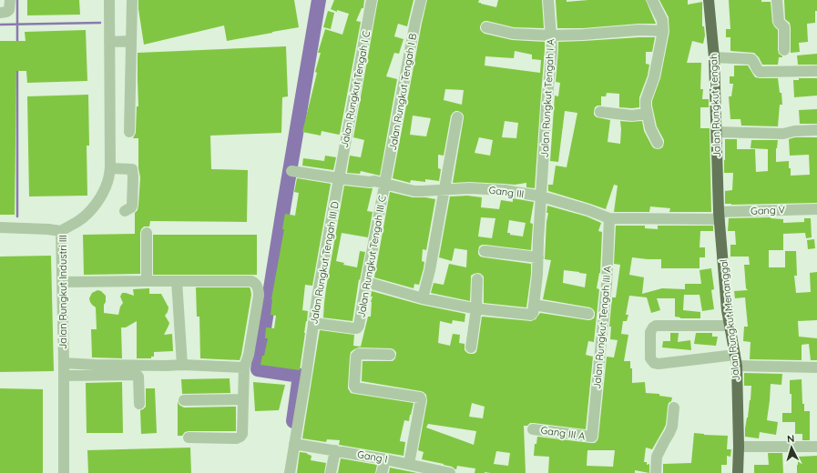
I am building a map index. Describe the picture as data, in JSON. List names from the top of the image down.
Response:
{
  "streets": {
    "main road": ["Jalan Rungkut Tengah", "Jalan Rungkut Menanggal"],
    "street": [
      "Jalan Rungkut Tengah I C",
      "Jalan Rungkut Tengah I B",
      "Jalan Rungkut Tengah I A",
      "Gang III",
      "Gang V",
      "Jalan Rungkut Tengah III C",
      "Jalan Rungkut Tengah III D",
      "Jalan Rungkut Industri III",
      "Jalan Rungkut Tengah III A",
      "Gang III A",
      "Gang I"
    ]
  },
  "crossings": [
    ["Jalan Rungkut Tengah I C", "Gang III"],
    ["Jalan Rungkut Tengah I C", "Jalan Rungkut Tengah III D"],
    ["Jalan Rungkut Tengah I B", "Gang III"],
    ["Jalan Rungkut Tengah I B", "Jalan Rungkut Tengah III C"],
    ["Jalan Rungkut Tengah I A", "Gang III"],
    ["Jalan Rungkut Tengah", "Gang III"],
    ["Jalan Rungkut Tengah", "Gang V"],
    ["Jalan Rungkut Tengah", "Jalan Rungkut Menanggal"],
    ["Gang III", "Gang V"],
    ["Gang III", "Jalan Rungkut Tengah III C"],
    ["Gang III", "Jalan Rungkut Tengah III D"],
    ["Gang III", "Jalan Rungkut Menanggal"],
    ["Gang III", "Jalan Rungkut Tengah III A"],
    ["Gang V", "Jalan Rungkut Menanggal"],
    ["Jalan Rungkut Tengah III C", "Jalan Rungkut Tengah III D"],
    ["Jalan Rungkut Tengah III D", "Gang I"],
    ["Jalan Rungkut Tengah III A", "Gang III A"]
  ],
  "north": "top"
}
